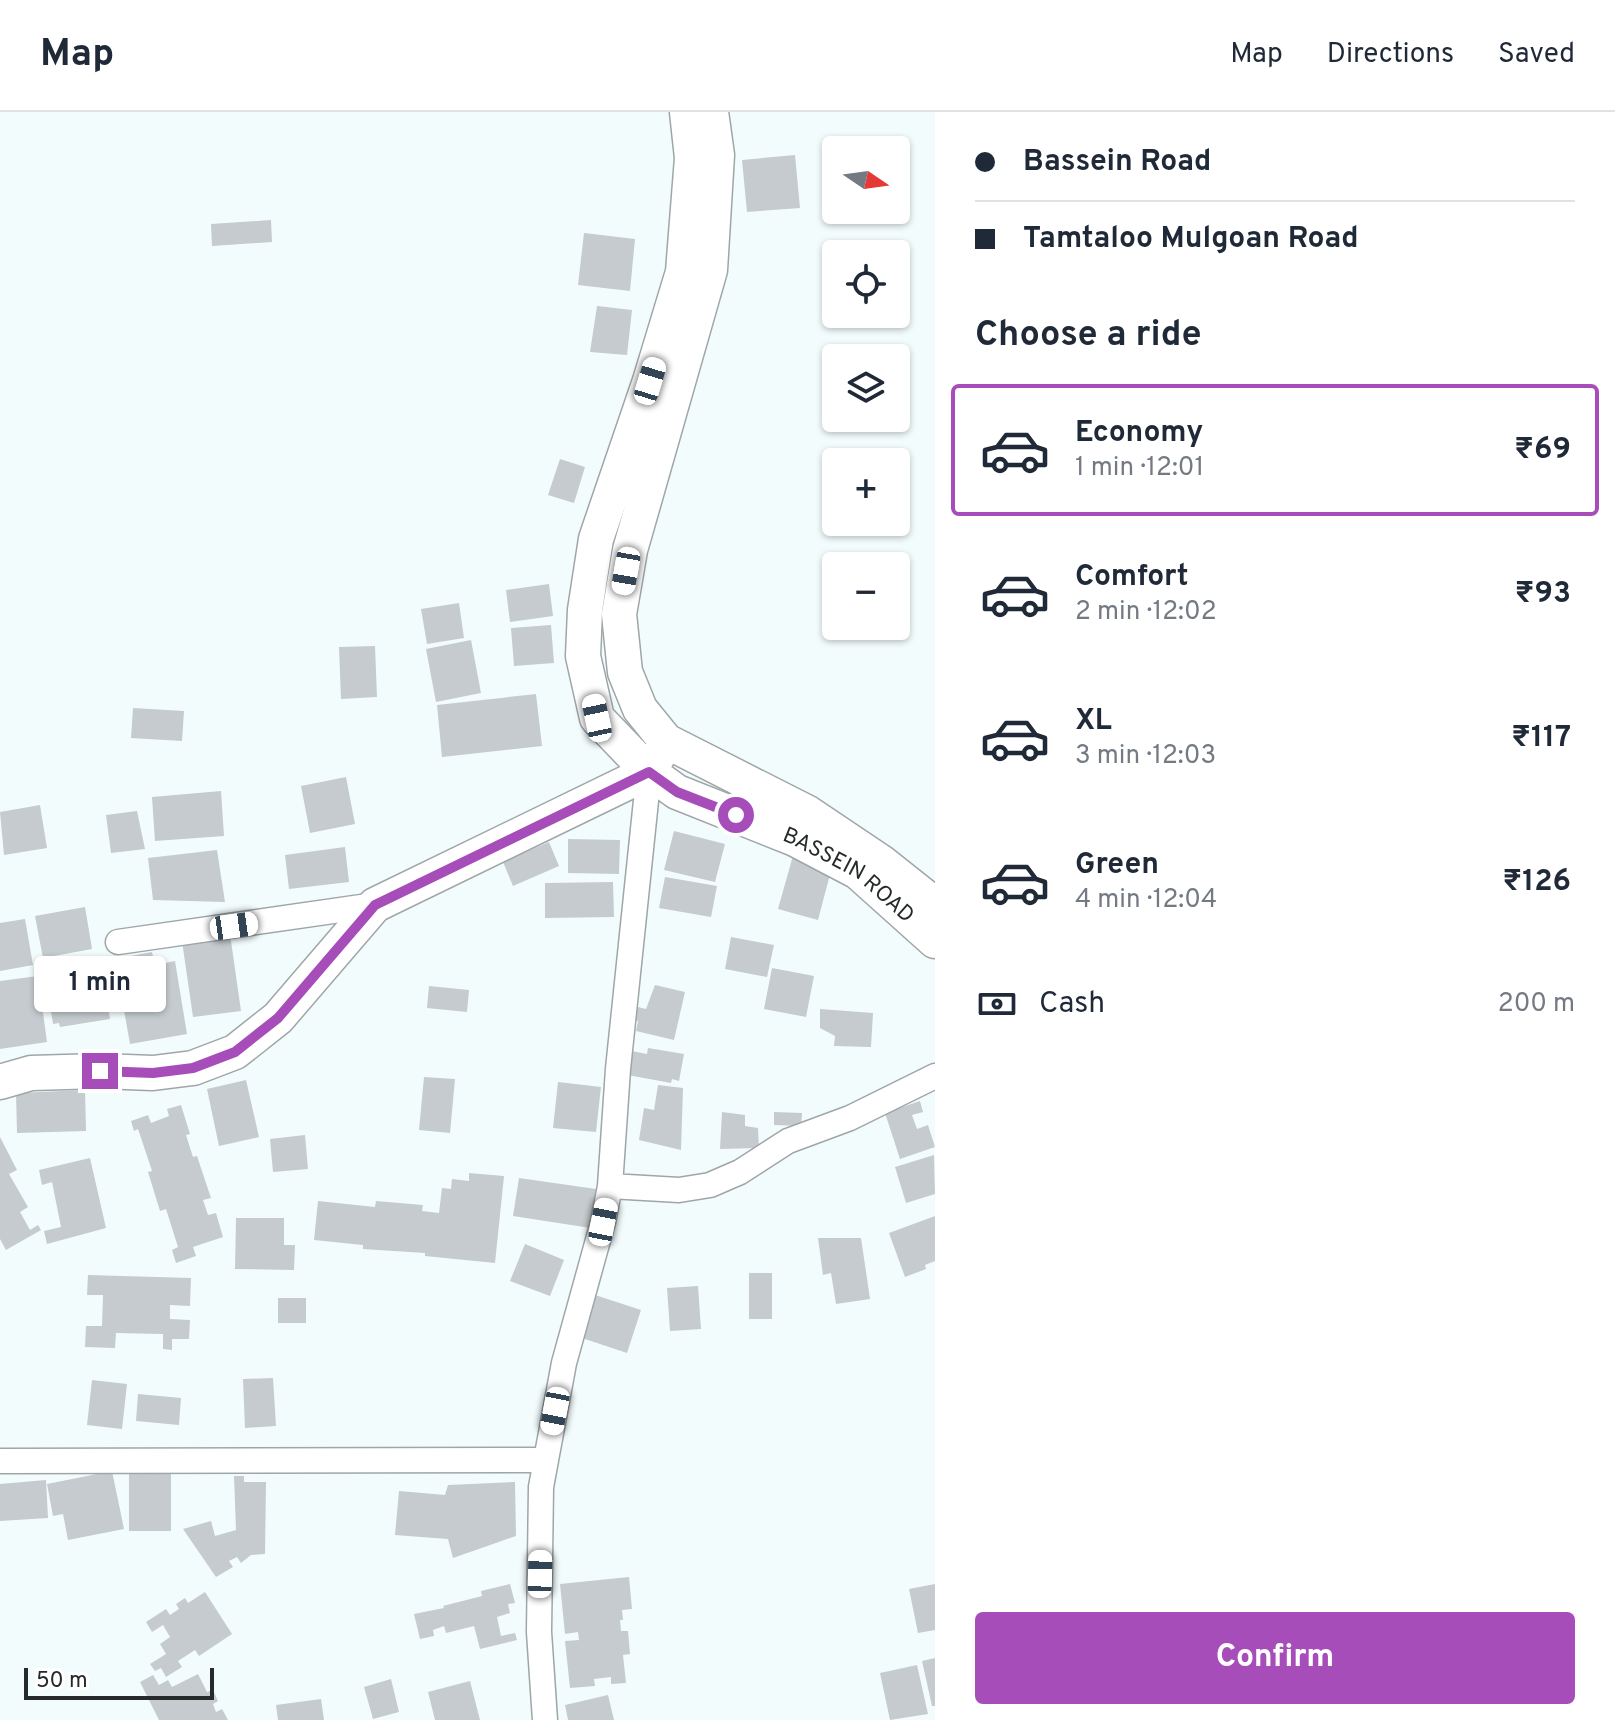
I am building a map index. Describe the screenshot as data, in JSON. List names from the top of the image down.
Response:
{
  "streets": {
    "main road": ["BASSEIN ROAD"]
  },
  "scale_bar": "50 m",
  "north": "right",
  "page": {
    "header": "Map",
    "nav": ["Map", "Directions", "Saved"],
    "banner": ["Bassein Road", "Tamtaloo Mulgoan Road"],
    "map_buttons": ["+", "−"],
    "heading": "Choose a ride",
    "list": [
      {
        "name": "Economy",
        "note": "1 min · 12:01",
        "value": "₹69"
      },
      {
        "name": "Comfort",
        "note": "2 min · 12:02",
        "value": "₹93"
      },
      {
        "name": "XL",
        "note": "3 min · 12:03",
        "value": "₹117"
      },
      {
        "name": "Green",
        "note": "4 min · 12:04",
        "value": "₹126"
      }
    ],
    "bubble": "1 min",
    "pay": ["Cash", "200 m"],
    "buttons": "Confirm",
    "scale": "50 m"
  }
}
